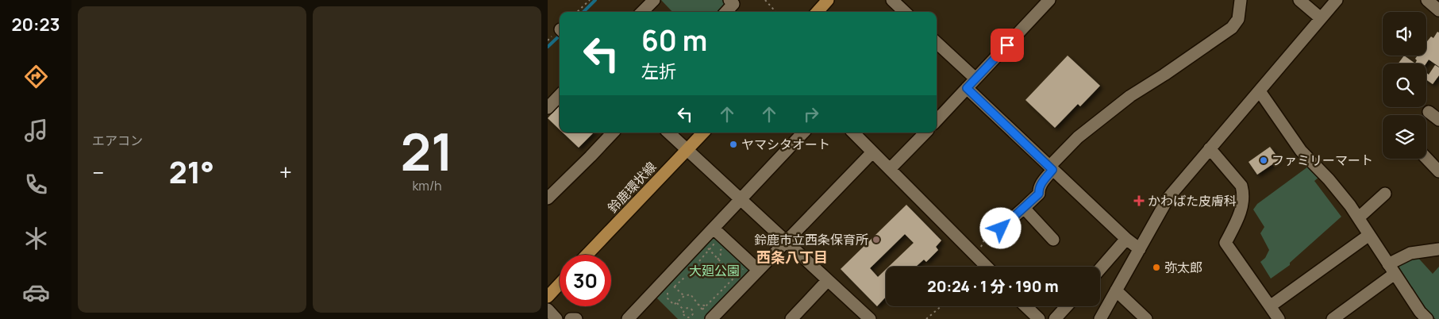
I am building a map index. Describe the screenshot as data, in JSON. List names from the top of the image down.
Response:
{
  "streets": {
    "main road": ["鈴鹿環状線"]
  },
  "districts": ["西条八丁目"],
  "parks": ["大廻公園"],
  "places": {
    "other": [
      "ヤマシタオート",
      "ファミリーマート",
      "鈴鹿市立西条保育所",
      "弥太郎"
    ],
    "health": ["かわばた皮膚科"]
  },
  "page": {
    "tabs": "20:23",
    "tile": [
      "エアコン",
      ["21", "km/h"]
    ],
    "turn": ["60 m", "左折"],
    "heat": ["−", "21°", "+"],
    "limit": "30",
    "trip": "20:24 · 1 分 · 190 m"
  }
}
